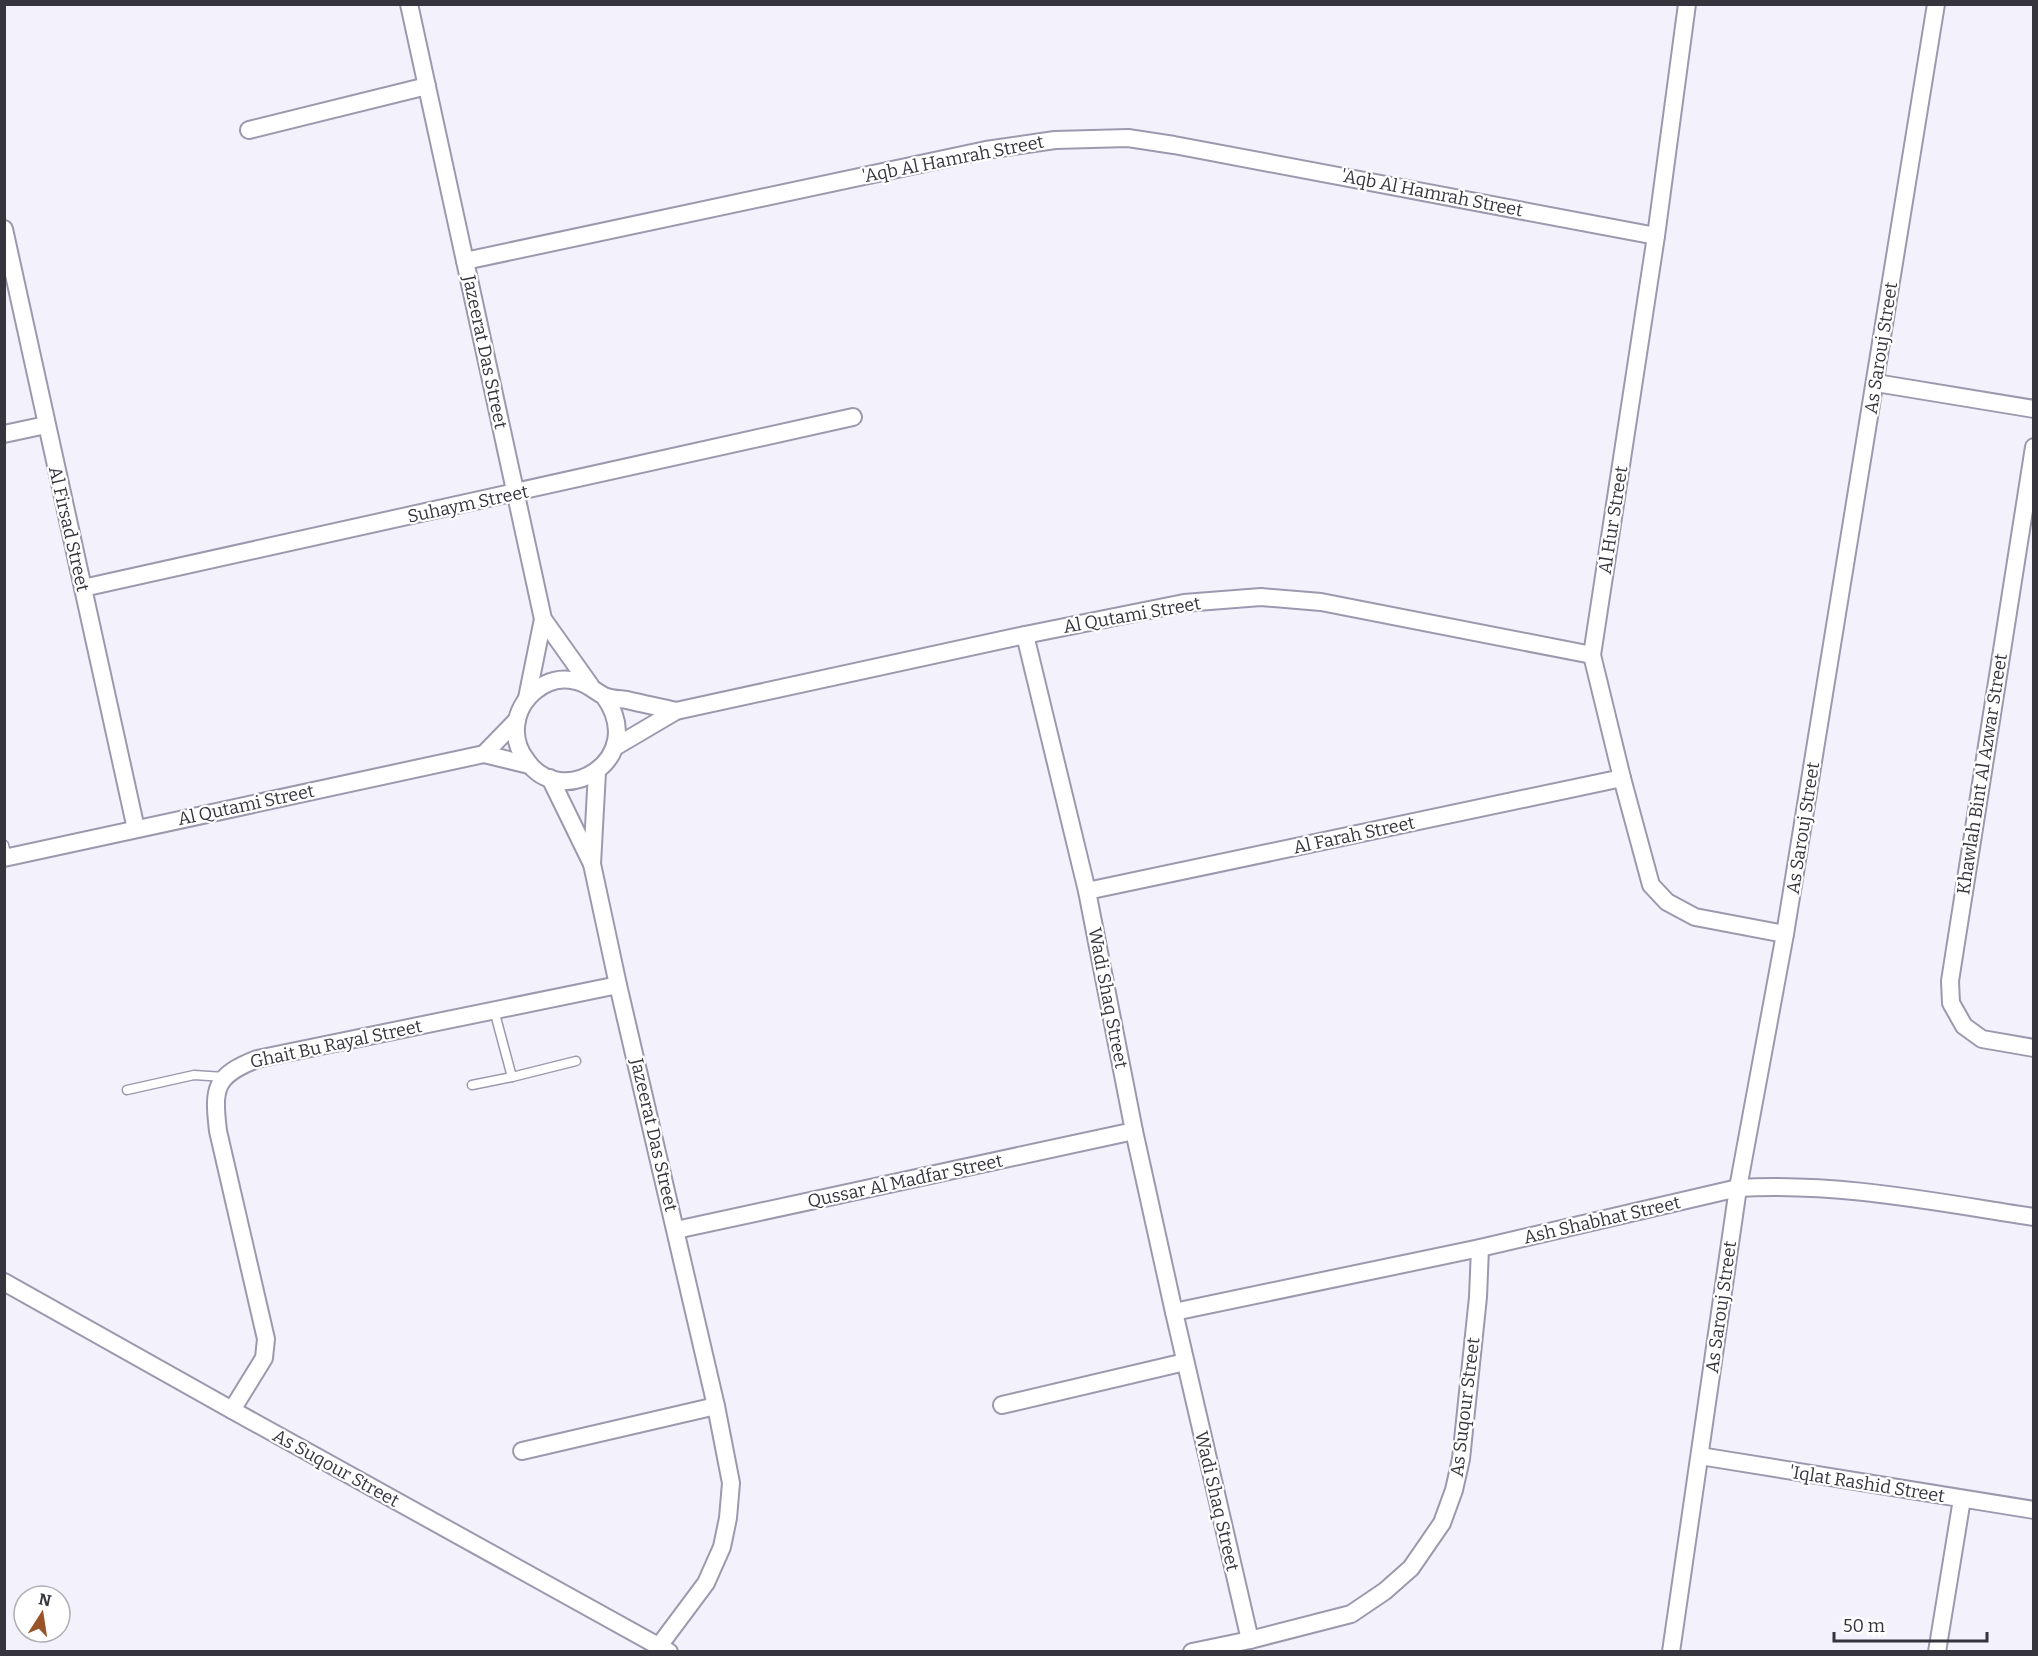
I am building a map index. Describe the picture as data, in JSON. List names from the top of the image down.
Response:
{
  "streets": {
    "street": [
      "'Aqb Al Hamrah Street",
      "As Sarouj Street",
      "Jazeerat Das Street",
      "Suhaym Street",
      "Al Hur Street",
      "Al Firsad Street",
      "Al Qutami Street",
      "Khawlah Bint Al Azwar Street",
      "Al Farah Street",
      "Wadi Shaq Street",
      "Ghait Bu Rayal Street",
      "Qussar Al Madfar Street",
      "Ash Shabhat Street",
      "As Suqour Street",
      "'Iqlat Rashid Street"
    ]
  },
  "crossings": [
    ["'Aqb Al Hamrah Street", "Jazeerat Das Street"],
    ["'Aqb Al Hamrah Street", "Al Hur Street"],
    ["As Sarouj Street", "Al Hur Street"],
    ["As Sarouj Street", "Ash Shabhat Street"],
    ["As Sarouj Street", "'Iqlat Rashid Street"],
    ["Jazeerat Das Street", "Suhaym Street"],
    ["Jazeerat Das Street", "Al Qutami Street"],
    ["Jazeerat Das Street", "Ghait Bu Rayal Street"],
    ["Jazeerat Das Street", "Qussar Al Madfar Street"],
    ["Jazeerat Das Street", "As Suqour Street"],
    ["Suhaym Street", "Al Firsad Street"],
    ["Al Hur Street", "Al Qutami Street"],
    ["Al Hur Street", "Al Farah Street"],
    ["Al Firsad Street", "Al Qutami Street"],
    ["Al Qutami Street", "Wadi Shaq Street"],
    ["Al Farah Street", "Wadi Shaq Street"],
    ["Wadi Shaq Street", "Qussar Al Madfar Street"],
    ["Wadi Shaq Street", "Ash Shabhat Street"],
    ["Wadi Shaq Street", "As Suqour Street"],
    ["Ash Shabhat Street", "As Suqour Street"]
  ],
  "scale_bar": "50 m",
  "north": "top"
}
